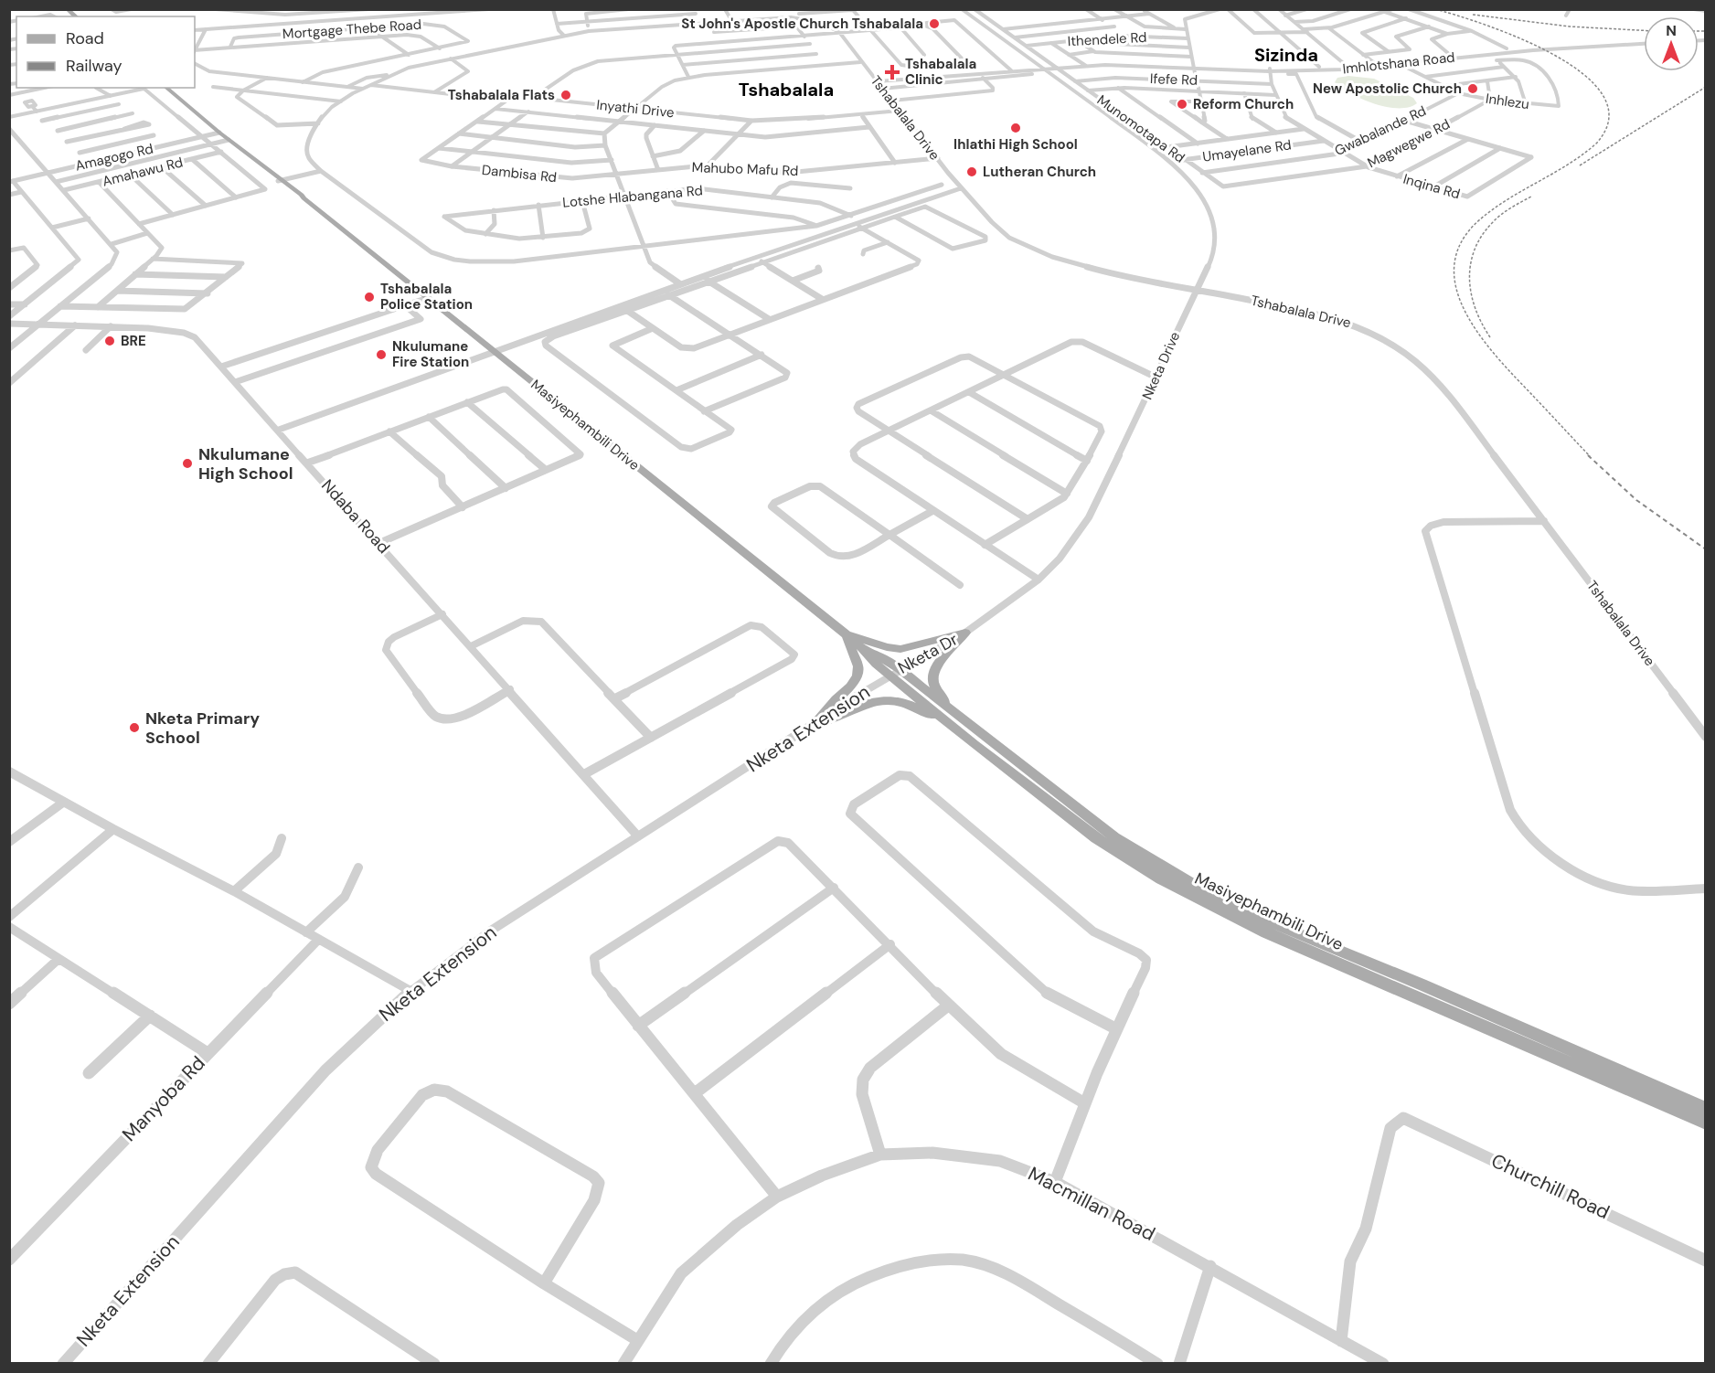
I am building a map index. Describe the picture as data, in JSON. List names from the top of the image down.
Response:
{
  "streets": {
    "main road": ["Masiyephambili Drive"],
    "street": [
      "Mortgage Thebe Road",
      "Ithendele Rd",
      "Imhlotshana Road",
      "Ifefe Rd",
      "Inhlezu",
      "Inyathi Drive",
      "Tshabalala Drive",
      "Munomotapa Rd",
      "Gwabalande Rd",
      "Magwegwe Rd",
      "Umayelane Rd",
      "Amagogo Rd",
      "Mahubo Mafu Rd",
      "Amahawu Rd",
      "Dambisa Rd",
      "Inqina Rd",
      "Lotshe Hlabangana Rd",
      "Nketa Drive",
      "Ndaba Road",
      "Nketa Dr",
      "Nketa Extension",
      "Manyoba Rd",
      "Churchill Road",
      "Macmillan Road"
    ]
  },
  "crossings": [
    ["Ithendele Rd", "Munomotapa Rd"],
    ["Imhlotshana Road", "Gwabalande Rd"],
    ["Imhlotshana Road", "Inqina Rd"],
    ["Ifefe Rd", "Munomotapa Rd"],
    ["Ifefe Rd", "Inqina Rd"],
    ["Inhlezu", "Gwabalande Rd"],
    ["Inhlezu", "Magwegwe Rd"],
    ["Inyathi Drive", "Tshabalala Drive"],
    ["Tshabalala Drive", "Mahubo Mafu Rd"],
    ["Tshabalala Drive", "Nketa Drive"],
    ["Munomotapa Rd", "Gwabalande Rd"],
    ["Munomotapa Rd", "Magwegwe Rd"],
    ["Munomotapa Rd", "Umayelane Rd"],
    ["Gwabalande Rd", "Inqina Rd"],
    ["Magwegwe Rd", "Inqina Rd"],
    ["Umayelane Rd", "Inqina Rd"],
    ["Umayelane Rd", "Nketa Drive"],
    ["Amagogo Rd", "Masiyephambili Drive"],
    ["Mahubo Mafu Rd", "Dambisa Rd"],
    ["Nketa Drive", "Nketa Dr"],
    ["Masiyephambili Drive", "Nketa Dr"],
    ["Masiyephambili Drive", "Nketa Extension"],
    ["Ndaba Road", "Nketa Extension"],
    ["Nketa Dr", "Nketa Extension"],
    ["Churchill Road", "Macmillan Road"]
  ],
  "districts": ["Sizinda", "Tshabalala"],
  "places": {
    "other": [
      "St John's Apostle Church Tshabalala",
      "New Apostolic Church",
      "Tshabalala Flats",
      "Reform Church",
      "Ihlathi High School",
      "Lutheran Church",
      "Tshabalala Police Station",
      "BRE",
      "Nkulumane Fire Station",
      "Nkulumane High School",
      "Nketa Primary School"
    ],
    "health": ["Tshabalala Clinic"]
  },
  "legend": ["Road", "Railway"],
  "north": "top"
}
